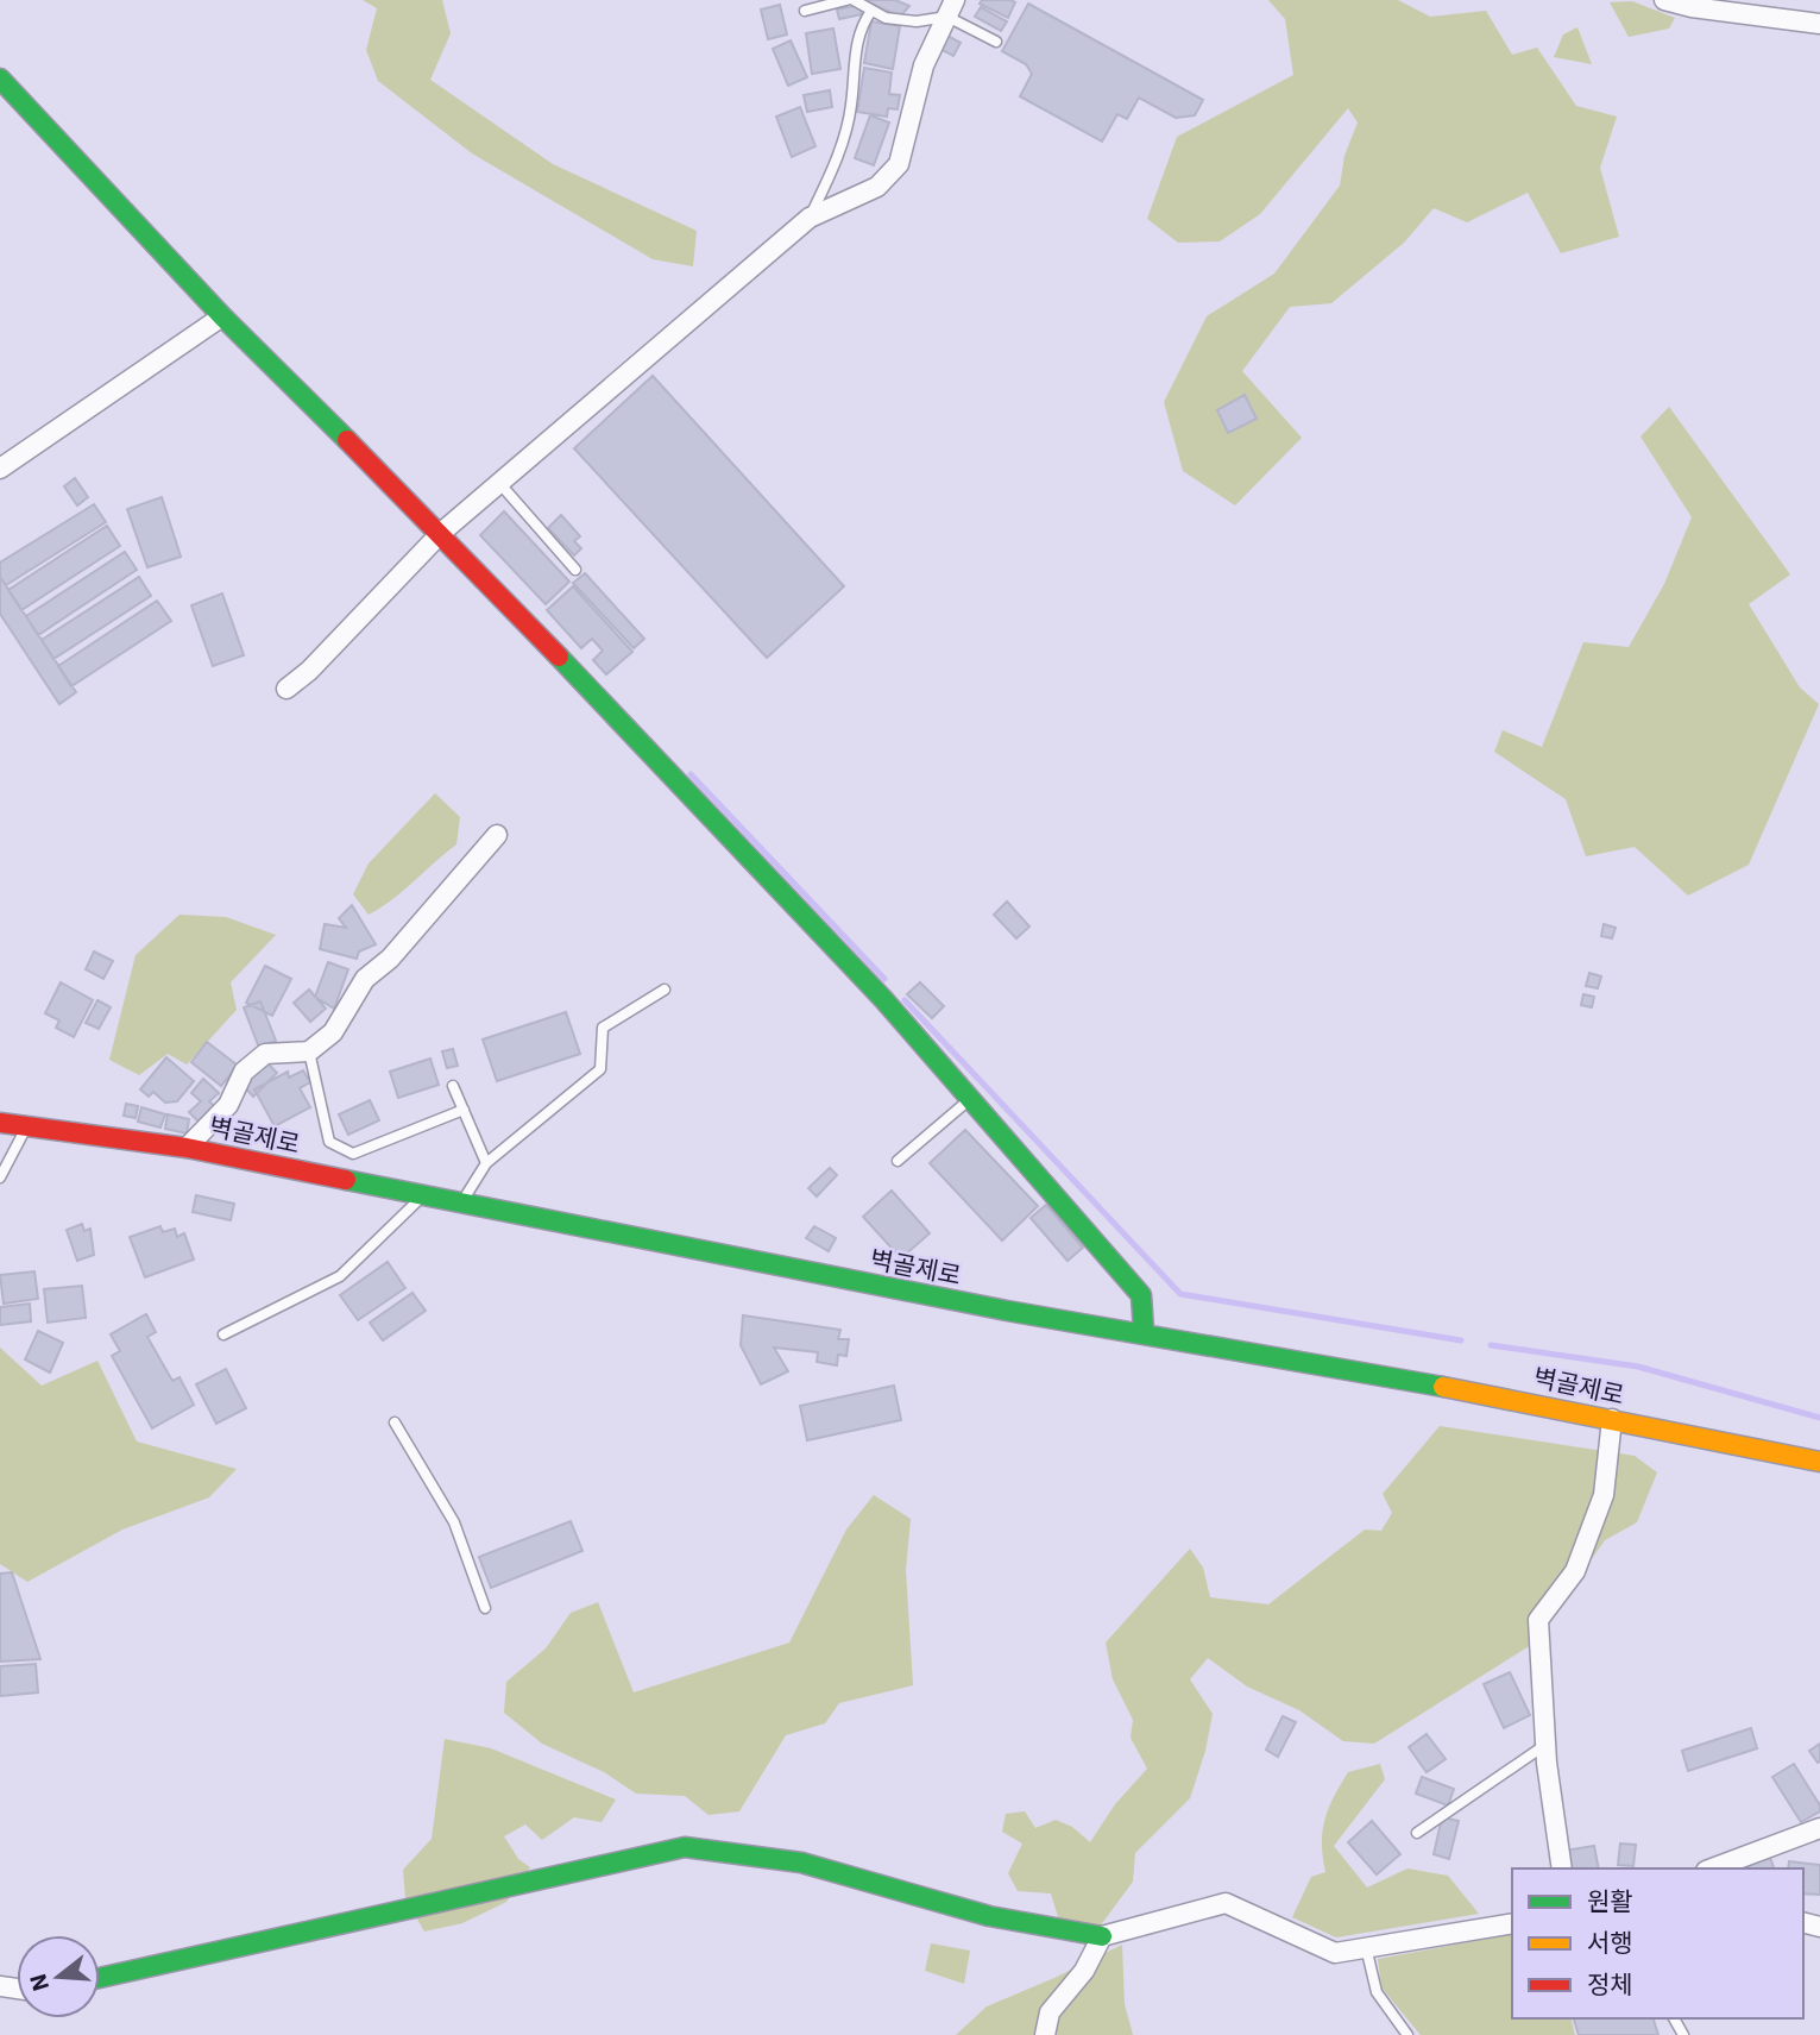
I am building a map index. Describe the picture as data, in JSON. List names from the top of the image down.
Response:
{
  "streets": {
    "street": ["벽골제로"]
  },
  "legend": ["원활", "서행", "정체"],
  "north": "left"
}
